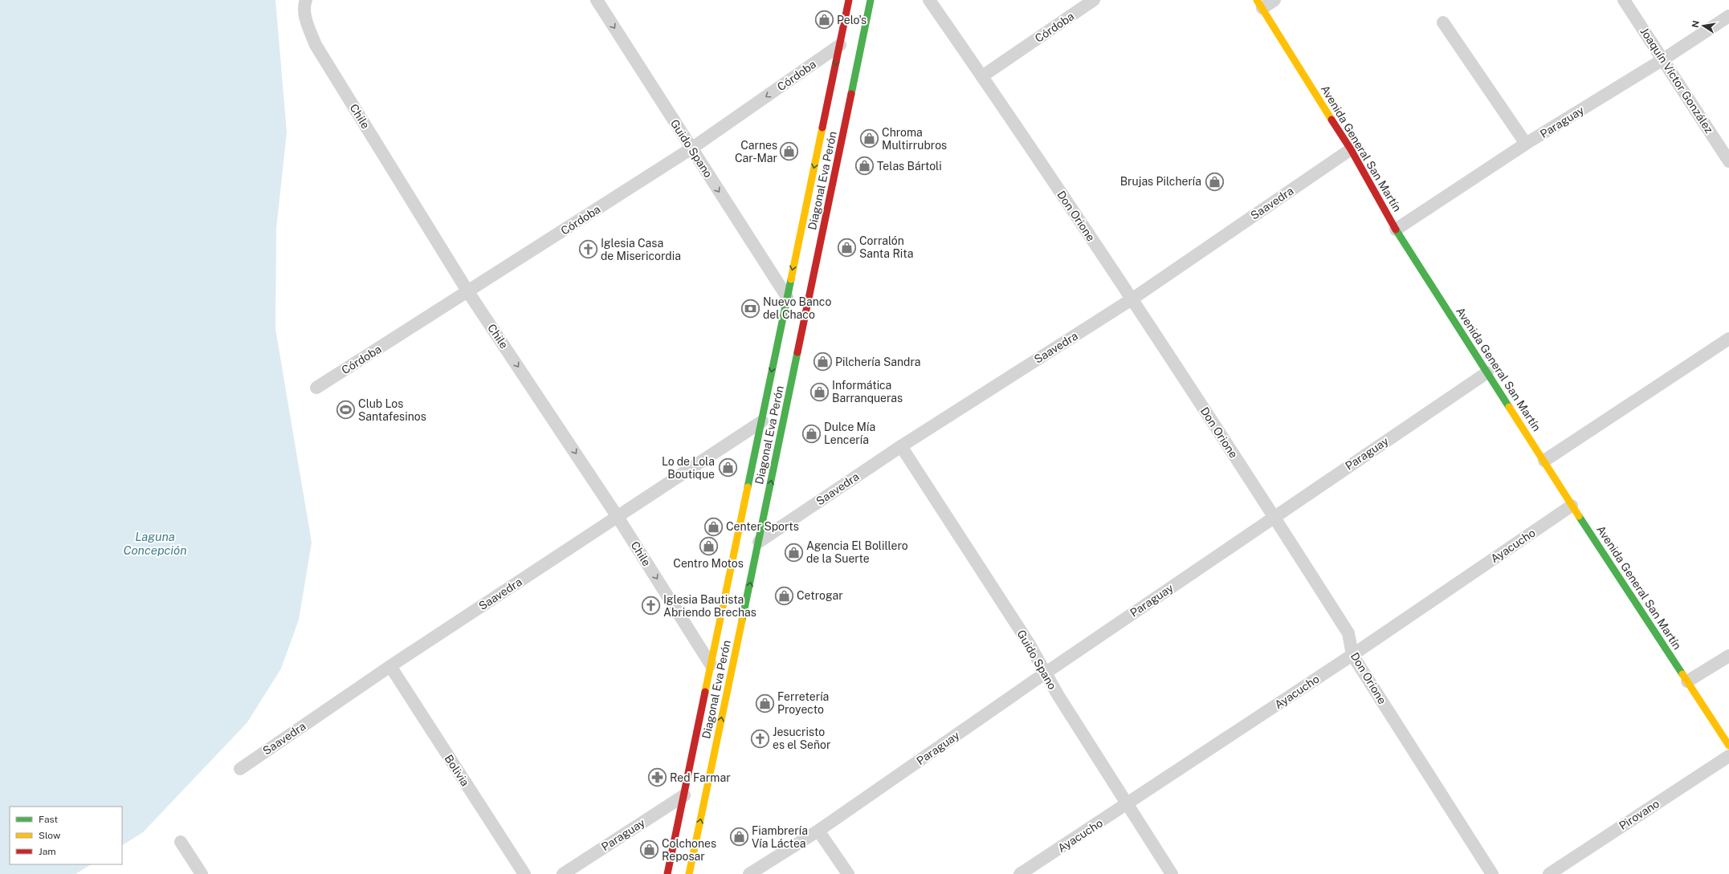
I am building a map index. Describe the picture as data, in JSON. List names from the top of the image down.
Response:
{
  "streets": {
    "main road": ["Avenida General San Martín", "Diagonal Eva Perón"],
    "street": [
      "Córdoba",
      "Joaquín Víctor González",
      "Chile",
      "Paraguay",
      "Guido Spano",
      "Saavedra",
      "Don Orione",
      "Ayacucho",
      "Bolivia",
      "Pirovano"
    ]
  },
  "crossings": [
    ["Córdoba", "Chile"],
    ["Córdoba", "Guido Spano"],
    ["Córdoba", "Diagonal Eva Perón"],
    ["Córdoba", "Don Orione"],
    ["Joaquín Víctor González", "Paraguay"],
    ["Chile", "Diagonal Eva Perón"],
    ["Chile", "Saavedra"],
    ["Paraguay", "Guido Spano"],
    ["Paraguay", "Avenida General San Martín"],
    ["Paraguay", "Diagonal Eva Perón"],
    ["Paraguay", "Don Orione"],
    ["Guido Spano", "Diagonal Eva Perón"],
    ["Guido Spano", "Saavedra"],
    ["Guido Spano", "Ayacucho"],
    ["Avenida General San Martín", "Saavedra"],
    ["Avenida General San Martín", "Ayacucho"],
    ["Diagonal Eva Perón", "Saavedra"],
    ["Saavedra", "Don Orione"],
    ["Saavedra", "Bolivia"],
    ["Don Orione", "Ayacucho"]
  ],
  "one_way": ["Chile", "Guido Spano"],
  "water": ["Laguna Concepción"],
  "places": {
    "shop": [
      "Pelo's",
      "Chroma Multirrubros",
      "Carnes Car-Mar",
      "Telas Bártoli",
      "Brujas Pilchería",
      "Corralón Santa Rita",
      "Pilchería Sandra",
      "Informática Barranqueras",
      "Dulce Mía Lencería",
      "Lo de Lola Boutique",
      "Center Sports",
      "Centro Motos",
      "Agencia El Bolillero de la Suerte",
      "Cetrogar",
      "Ferretería Proyecto",
      "Fiambrería Vía Láctea",
      "Colchones Reposar"
    ],
    "church": ["Iglesia Casa de Misericordia", "Iglesia Bautista Abriendo Brechas", "Jesucristo es el Señor"],
    "bank": ["Nuevo Banco del Chaco"],
    "sports": ["Club Los Santafesinos"],
    "pharmacy": ["Red Farmar"]
  },
  "legend": ["Fast", "Slow", "Jam"],
  "north": "left"
}
